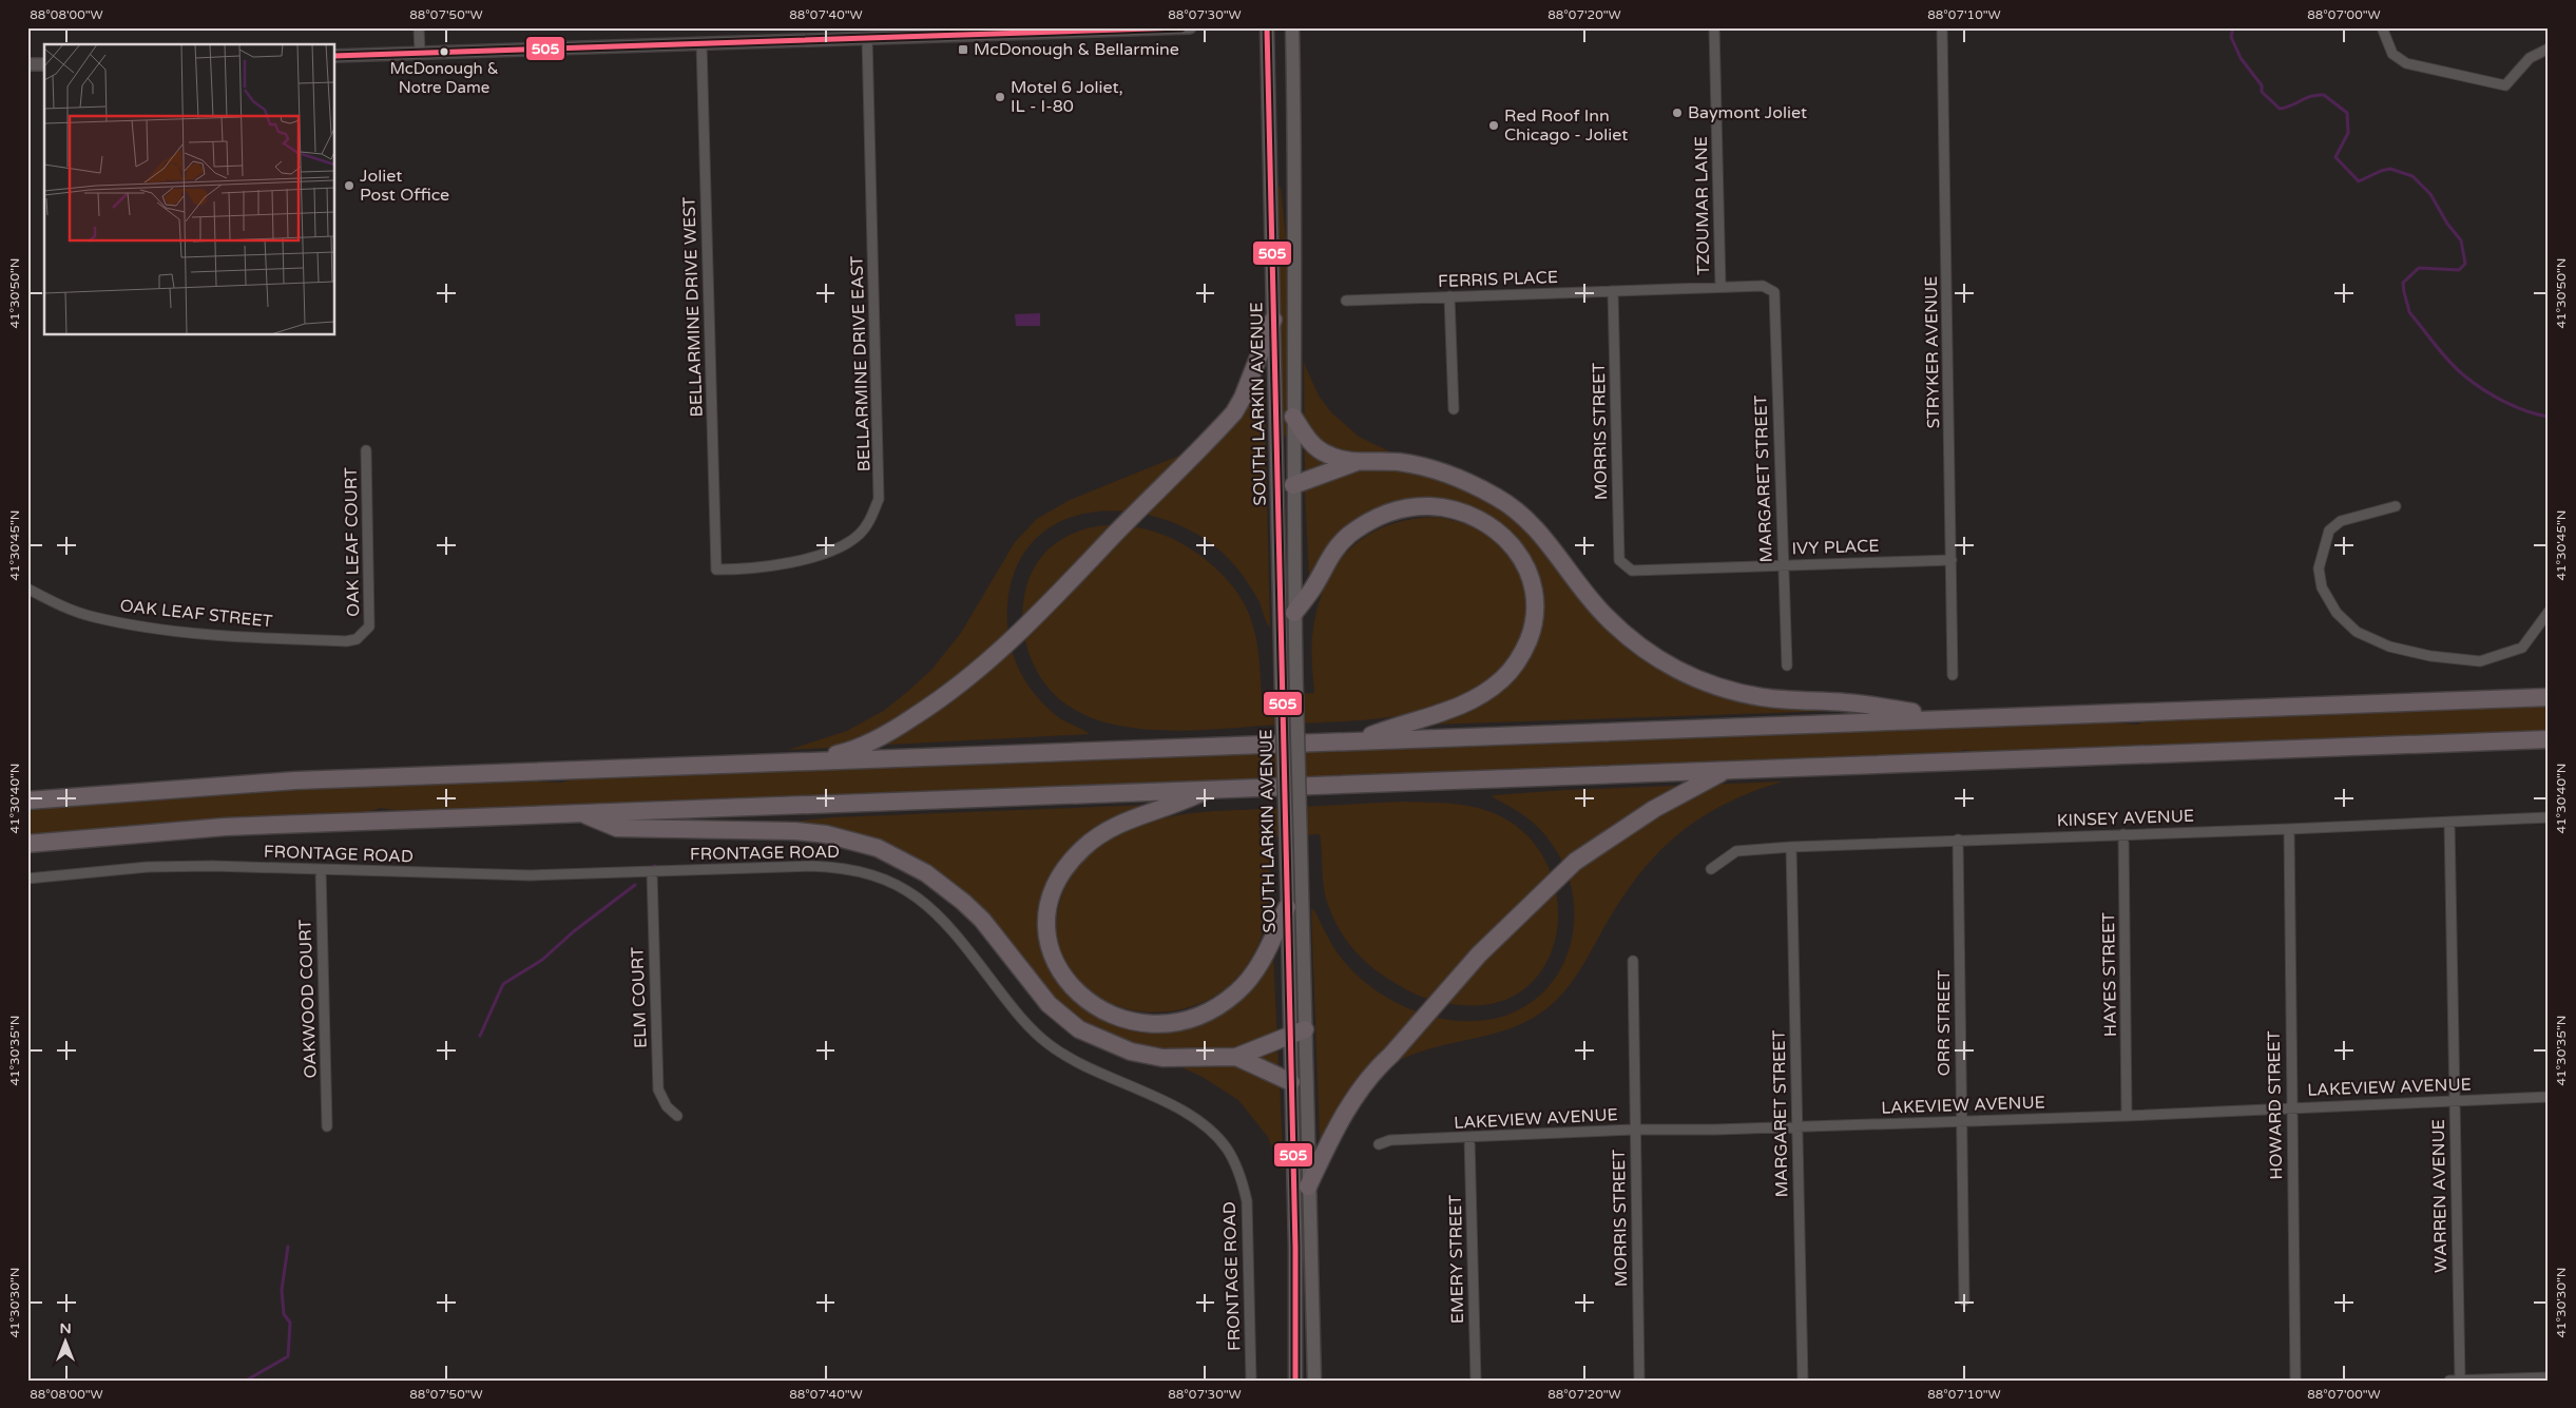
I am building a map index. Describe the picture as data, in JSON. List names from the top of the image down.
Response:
{
  "streets": {
    "main road": ["SOUTH LARKIN AVENUE"],
    "street": [
      "TZOUMAR LANE",
      "FERRIS PLACE",
      "BELLARMINE DRIVE WEST",
      "STRYKER AVENUE",
      "BELLARMINE DRIVE EAST",
      "MORRIS STREET",
      "MARGARET STREET",
      "OAK LEAF COURT",
      "IVY PLACE",
      "OAK LEAF STREET",
      "KINSEY AVENUE",
      "FRONTAGE ROAD",
      "HAYES STREET",
      "ELM COURT",
      "OAKWOOD COURT",
      "ORR STREET",
      "LAKEVIEW AVENUE",
      "HOWARD STREET",
      "WARREN AVENUE",
      "EMERY STREET"
    ]
  },
  "crossings": [
    ["TZOUMAR LANE", "FERRIS PLACE"],
    ["FERRIS PLACE", "MORRIS STREET"],
    ["FERRIS PLACE", "MARGARET STREET"],
    ["BELLARMINE DRIVE WEST", "BELLARMINE DRIVE EAST"],
    ["STRYKER AVENUE", "IVY PLACE"],
    ["MORRIS STREET", "IVY PLACE"],
    ["MORRIS STREET", "LAKEVIEW AVENUE"],
    ["MARGARET STREET", "IVY PLACE"],
    ["MARGARET STREET", "KINSEY AVENUE"],
    ["MARGARET STREET", "LAKEVIEW AVENUE"],
    ["OAK LEAF COURT", "OAK LEAF STREET"],
    ["KINSEY AVENUE", "HAYES STREET"],
    ["KINSEY AVENUE", "ORR STREET"],
    ["KINSEY AVENUE", "HOWARD STREET"],
    ["KINSEY AVENUE", "WARREN AVENUE"],
    ["FRONTAGE ROAD", "ELM COURT"],
    ["FRONTAGE ROAD", "OAKWOOD COURT"],
    ["HAYES STREET", "LAKEVIEW AVENUE"],
    ["ORR STREET", "LAKEVIEW AVENUE"],
    ["LAKEVIEW AVENUE", "HOWARD STREET"],
    ["LAKEVIEW AVENUE", "WARREN AVENUE"],
    ["LAKEVIEW AVENUE", "EMERY STREET"]
  ],
  "places": {
    "transit": ["McDonough & Bellarmine"],
    "other": [
      "McDonough & Notre Dame",
      "Motel 6 Joliet, IL - I-80",
      "Baymont Joliet",
      "Red Roof Inn Chicago - Joliet",
      "Joliet Post Office"
    ]
  },
  "lines": ["transit line 505"],
  "north": "top",
  "coordinates": [
    "88°08'00\"W",
    "88°07'50\"W",
    "88°07'40\"W",
    "88°07'30\"W",
    "88°07'20\"W",
    "88°07'10\"W",
    "88°07'00\"W",
    "41°30'50\"N",
    "41°30'45\"N",
    "41°30'40\"N",
    "41°30'35\"N",
    "41°30'30\"N"
  ]
}
